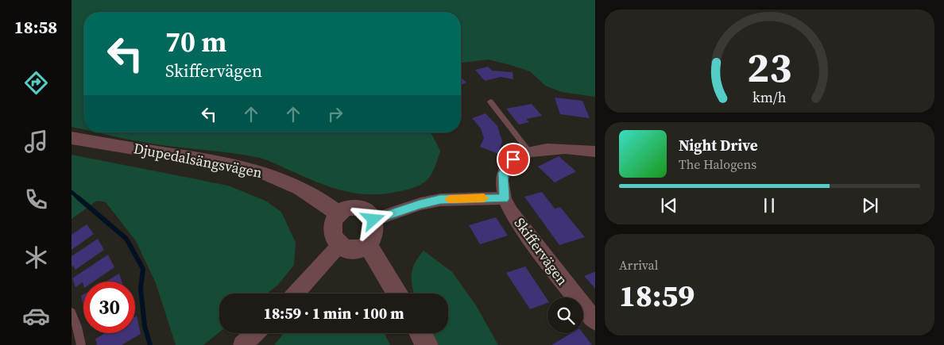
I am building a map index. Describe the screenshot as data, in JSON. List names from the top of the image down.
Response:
{
  "streets": {
    "street": ["Djupedalsängsvägen", "Skiffervägen"]
  },
  "page": {
    "tabs": "18:58",
    "turn": ["70 m", "Skiffervägen"],
    "song": ["Night Drive", "The Halogens"],
    "tile": ["Arrival", "18:59"],
    "limit": "30",
    "trip": "18:59 · 1 min · 100 m",
    "gauge": ["23", "km/h"]
  }
}
